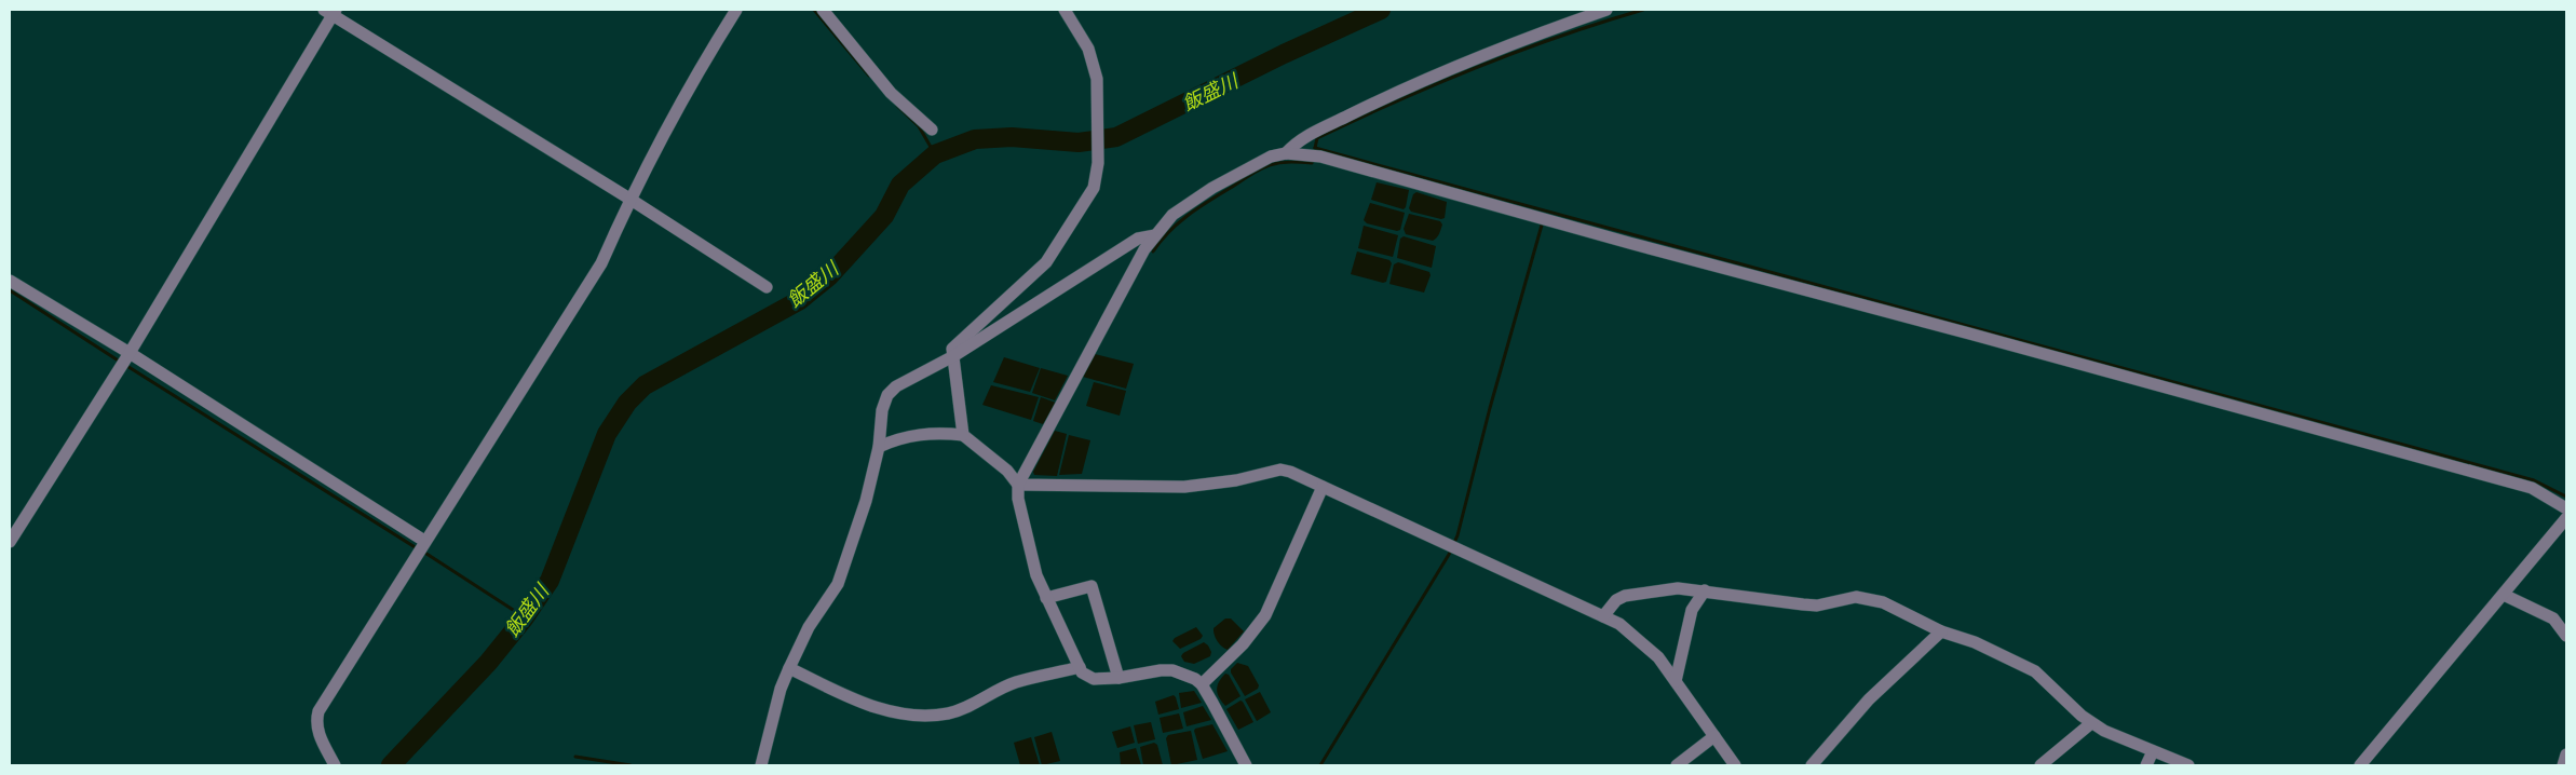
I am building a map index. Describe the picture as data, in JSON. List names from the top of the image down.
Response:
{
  "water": ["飯盛川"]
}
